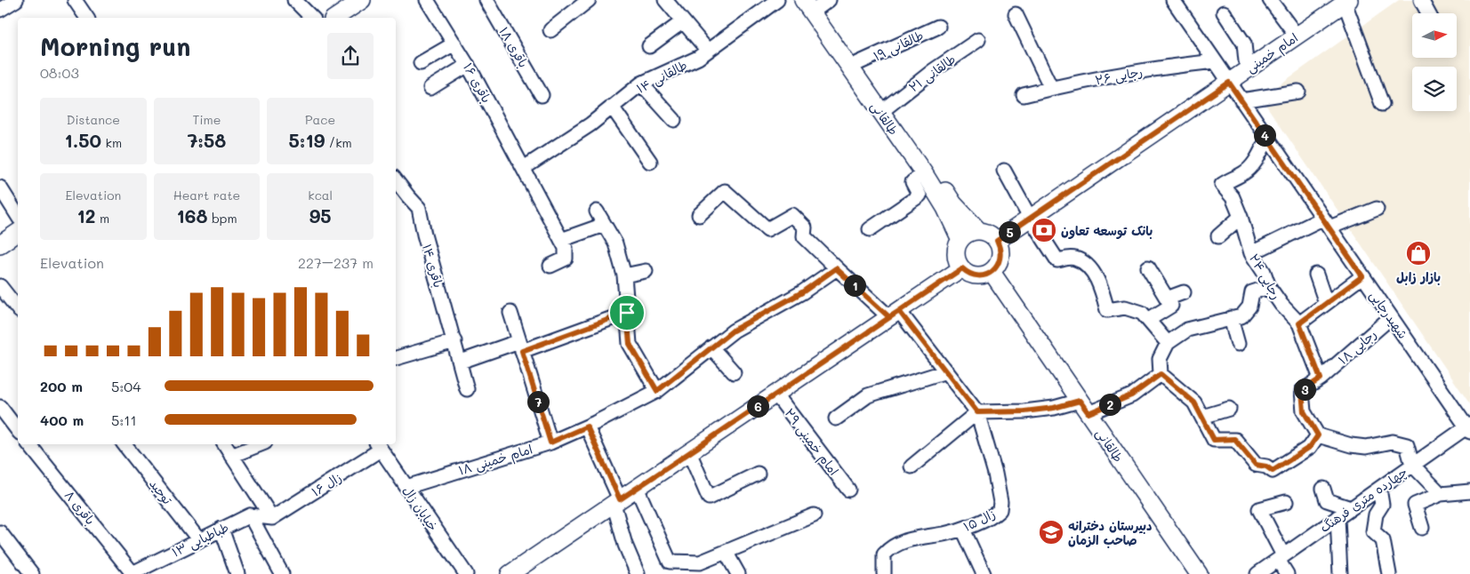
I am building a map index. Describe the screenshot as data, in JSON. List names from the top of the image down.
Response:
{
  "streets": {
    "main road": ["امام خمینی", "طالقانی"],
    "street": [
      "طالقانی ۱۹",
      "باقری ۱۸",
      "طالقانی ۲۱",
      "رجایی ۲۶",
      "طالقانی ۱۴",
      "باقری ۱۶",
      "باقری ۱۴",
      "رجایی ۲۴",
      "شهیدرجایی",
      "رجایی ۱۸",
      "امام خمینی ۲۹",
      "امام خمینی ۱۸",
      "زال ۱۶",
      "توحید",
      "چهارده متری فرهنگ",
      "باقری ۸",
      "خیابان زال",
      "زال ۱۵",
      "طباطبایی ۱۳"
    ]
  },
  "crossings": [
    ["طالقانی ۱۹", "طالقانی"],
    ["امام خمینی", "طالقانی"],
    ["امام خمینی", "شهیدرجایی"],
    ["طالقانی ۲۱", "طالقانی"],
    ["رجایی ۲۶", "شهیدرجایی"],
    ["طالقانی ۱۴", "باقری ۱۶"],
    ["رجایی ۲۴", "شهیدرجایی"],
    ["رجایی ۲۴", "رجایی ۱۸"],
    ["شهیدرجایی", "رجایی ۱۸"],
    ["شهیدرجایی", "چهارده متری فرهنگ"],
    ["امام خمینی ۱۸", "خیابان زال"],
    ["زال ۱۶", "خیابان زال"],
    ["توحید", "طباطبایی ۱۳"],
    ["باقری ۸", "طباطبایی ۱۳"]
  ],
  "places": {
    "bank": ["بانک توسعه تعاون"],
    "shop": ["بازار زابل"],
    "school or university": ["دبیرستان دخترانه صاحب الزمان"]
  },
  "north": "right",
  "page": {
    "heading": ["Morning run", "08:03"],
    "stats": [
      ["Distance", "1.50 km"],
      ["Time", "7:58"],
      ["Pace", "5:19 /km"],
      ["Elevation", "12 m"],
      ["Heart rate", "168 bpm"],
      ["kcal", "95"]
    ],
    "pins": [
      "4",
      "5",
      "1",
      "3",
      "7",
      "2",
      "6"
    ],
    "chart": ["Elevation", "227–237 m"],
    "list": [
      {
        "name": "200 m",
        "note": "5:04"
      },
      {
        "name": "400 m",
        "note": "5:11"
      }
    ]
  }
}
